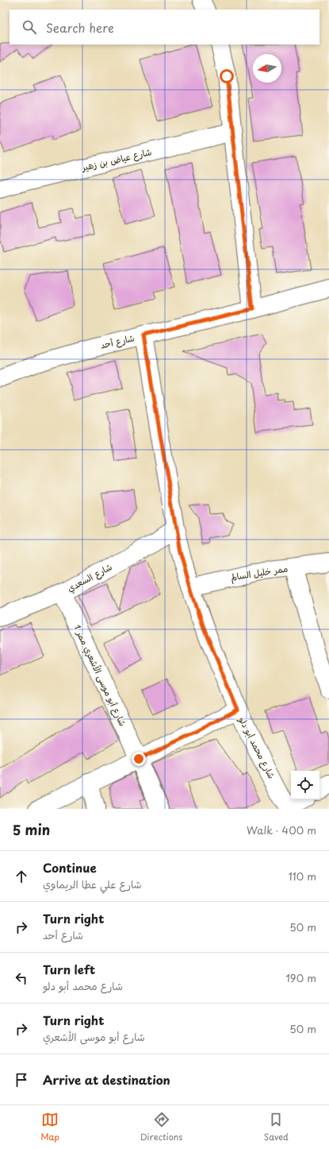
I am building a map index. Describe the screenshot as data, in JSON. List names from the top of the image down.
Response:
{
  "streets": {
    "street": [
      "شارع عياض بن زهير",
      "شارع أحد",
      "ممر خليل السالم",
      "شارع السعدي",
      "شارع أبو موسى الأشعري ممر 1",
      "شارع محمد أبو دلو"
    ]
  },
  "crossings": [
    ["شارع أحد", "شارع محمد أبو دلو"],
    ["ممر خليل السالم", "شارع محمد أبو دلو"],
    ["شارع السعدي", "شارع أبو موسى الأشعري ممر 1"],
    ["شارع السعدي", "شارع محمد أبو دلو"]
  ],
  "north": "left",
  "page": {
    "search": "Search here",
    "heading": ["5 min", "Walk · 400 m"],
    "list": [
      ["Continue", "شارع علي عطا الريماوي", "110 m"],
      ["Turn right", "شارع أحد", "50 m"],
      ["Turn left", "شارع محمد أبو دلو", "190 m"],
      ["Turn right", "شارع أبو موسى الأشعري", "50 m"],
      "Arrive at destination"
    ],
    "nav": ["Map", "Directions", "Saved"]
  }
}
